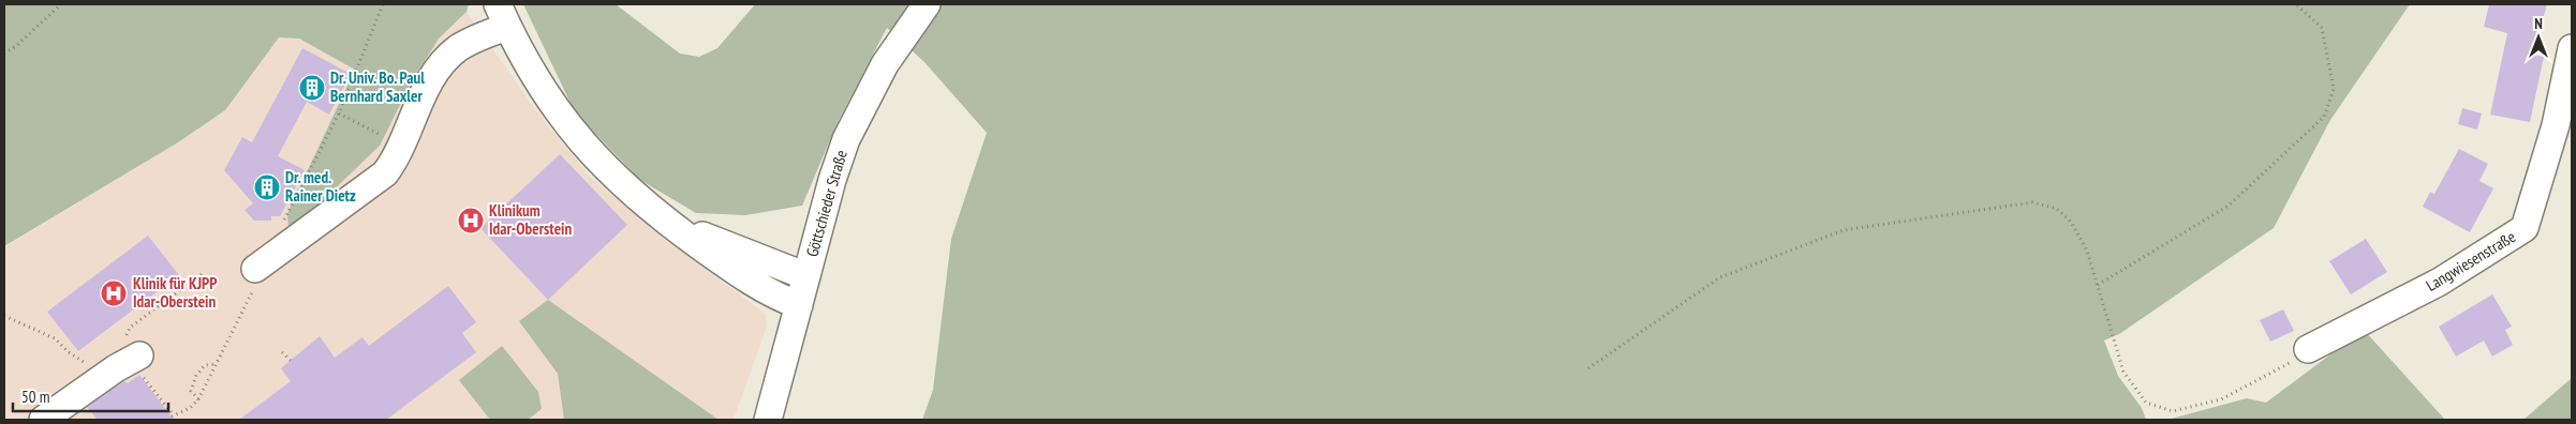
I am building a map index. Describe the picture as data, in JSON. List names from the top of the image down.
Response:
{
  "streets": {
    "street": ["Göttschieder Straße", "Langwiesenstraße"]
  },
  "places": {
    "building": ["Dr. Univ. Bo. Paul Bernhard Saxler", "Dr. med. Rainer Dietz"],
    "hospital": ["Klinikum Idar-Oberstein", "Klinik für KJPP Idar-Oberstein"]
  },
  "scale_bar": "50 m",
  "north": "top"
}
